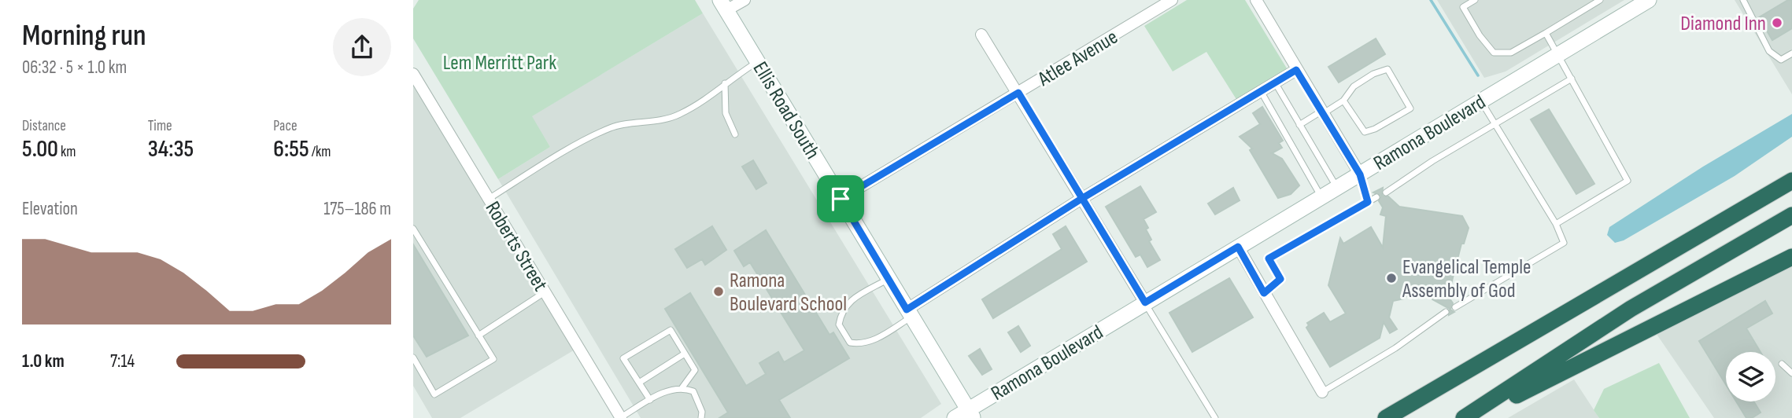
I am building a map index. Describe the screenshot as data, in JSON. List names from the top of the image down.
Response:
{
  "streets": {
    "street": [
      "Atlee Avenue",
      "Ellis Road South",
      "Ramona Boulevard",
      "Roberts Street"
    ]
  },
  "crossings": [
    ["Atlee Avenue", "Ellis Road South"],
    ["Ellis Road South", "Ramona Boulevard"]
  ],
  "parks": ["Lem Merritt Park"],
  "places": ["Diamond Inn", "Evangelical Temple Assembly of God", "Ramona Boulevard School"],
  "page": {
    "heading": ["Morning run", "06:32 · 5 × 1.0 km"],
    "stats": [
      ["Distance", "5.00 km"],
      ["Time", "34:35"],
      ["Pace", "6:55 /km"]
    ],
    "chart": ["Elevation", "175–186 m"],
    "list": [
      {
        "name": "1.0 km",
        "note": "7:14"
      }
    ]
  }
}
